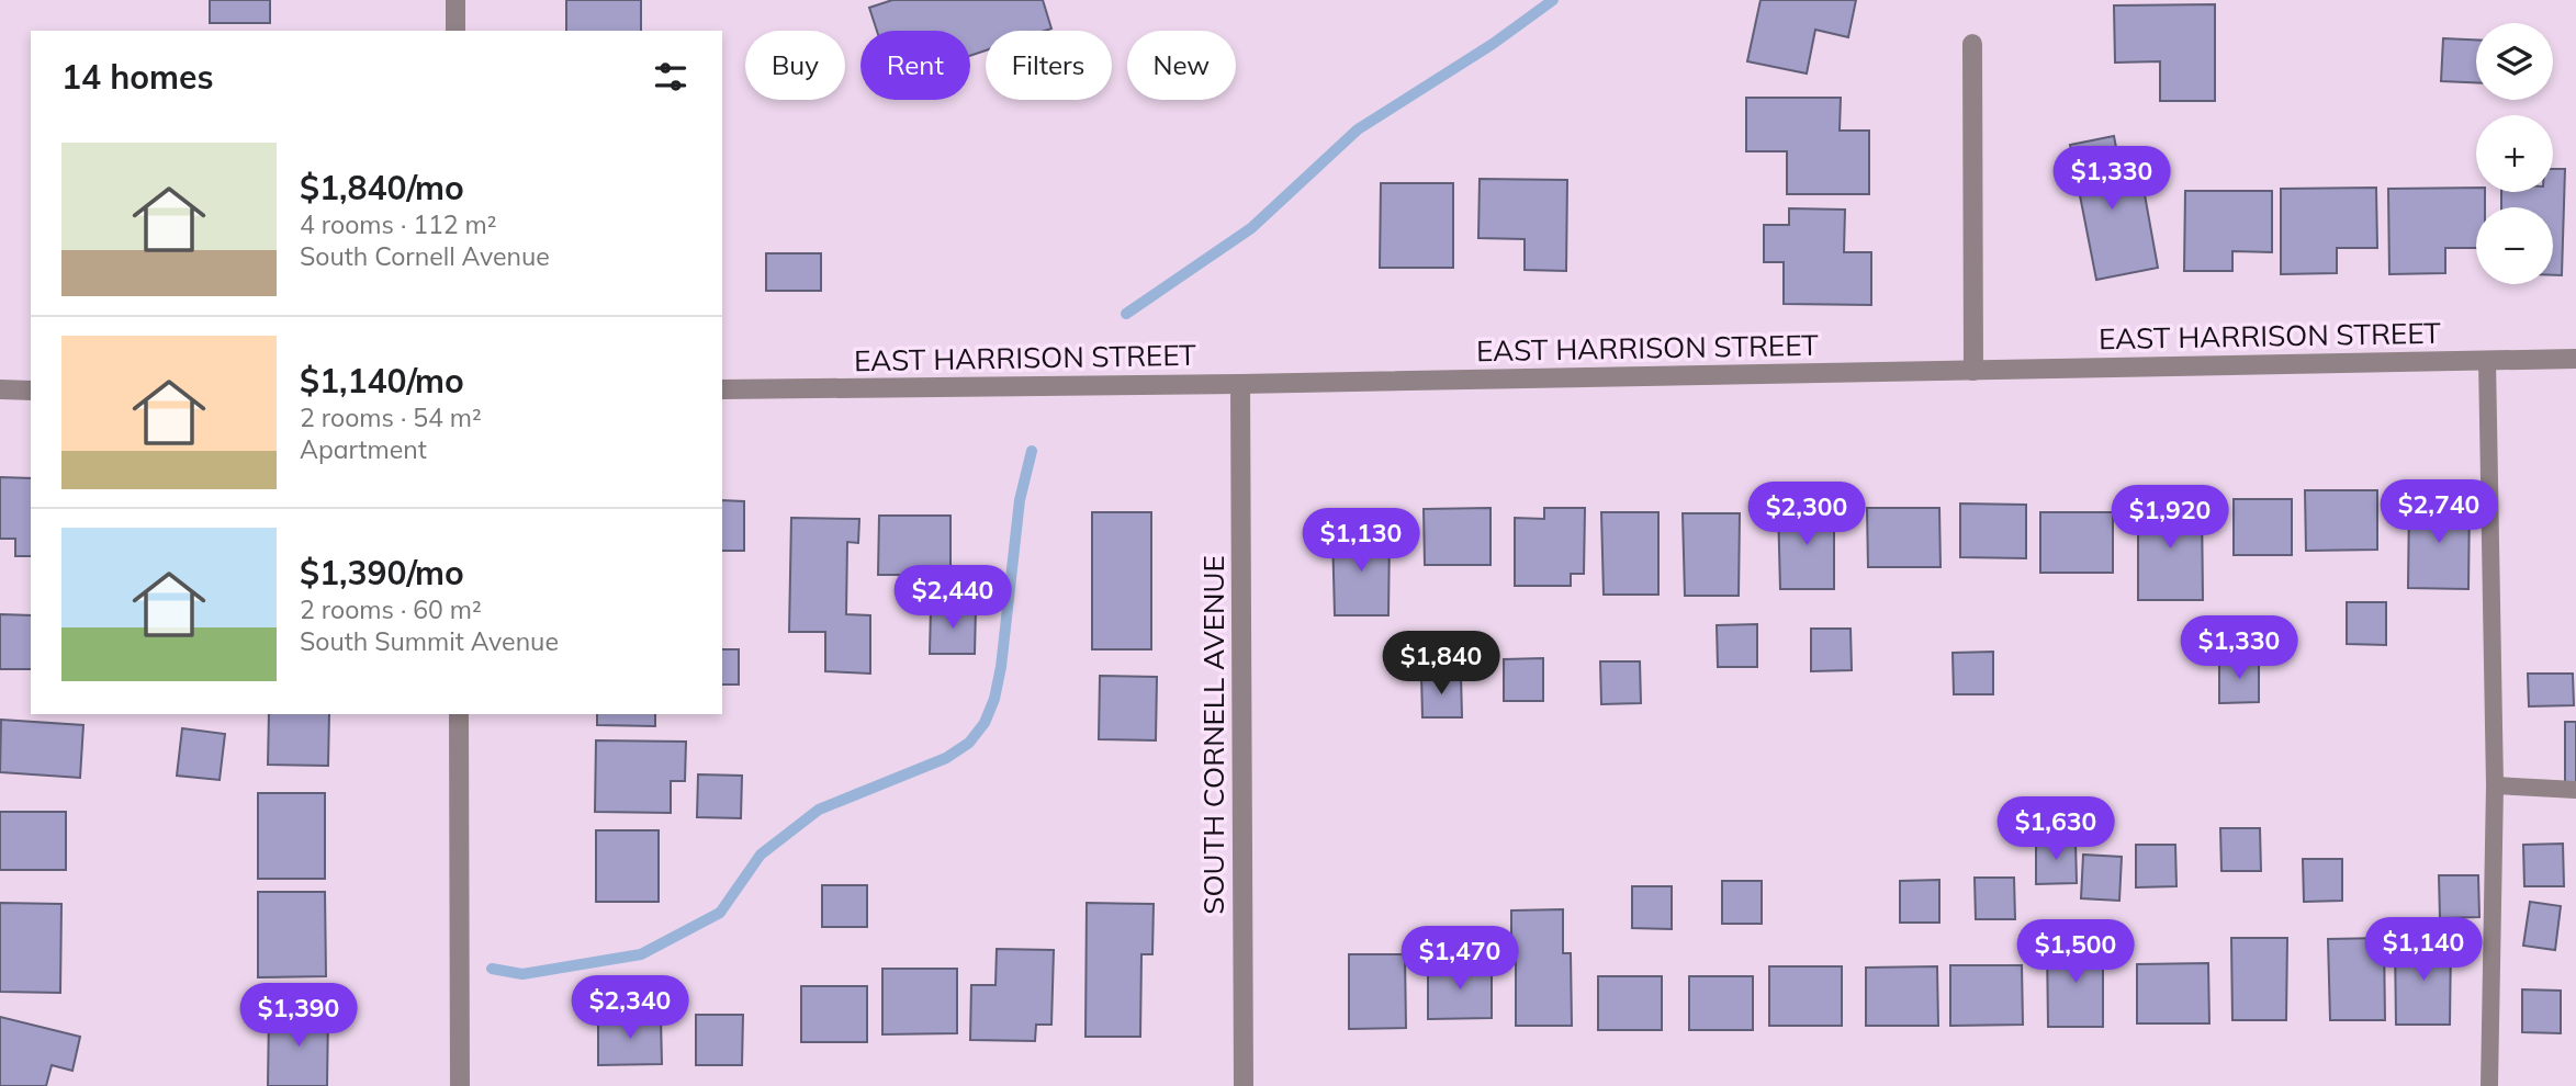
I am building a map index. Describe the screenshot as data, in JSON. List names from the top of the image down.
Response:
{
  "streets": {
    "street": ["EAST HARRISON STREET", "SOUTH CORNELL AVENUE"]
  },
  "crossings": [
    ["EAST HARRISON STREET", "SOUTH CORNELL AVENUE"]
  ],
  "page": {
    "map_buttons": ["+", "−"],
    "chip": [
      "Buy",
      "Rent",
      "Filters",
      "New"
    ],
    "heading": "14 homes",
    "list": [
      {
        "name": "$1,840/mo",
        "note": "4 rooms · 112 m² · South Cornell Avenue"
      },
      {
        "name": "$1,140/mo",
        "note": "2 rooms · 54 m² · Apartment"
      },
      {
        "name": "$1,390/mo",
        "note": "2 rooms · 60 m² · South Summit Avenue"
      }
    ],
    "price": [
      "$1,330",
      "$2,740",
      "$2,300",
      "$1,920",
      "$1,130",
      "$2,440",
      "$1,330",
      "$1,840",
      "$1,630",
      "$1,140",
      "$1,500",
      "$1,470",
      "$2,340",
      "$1,390"
    ]
  }
}
